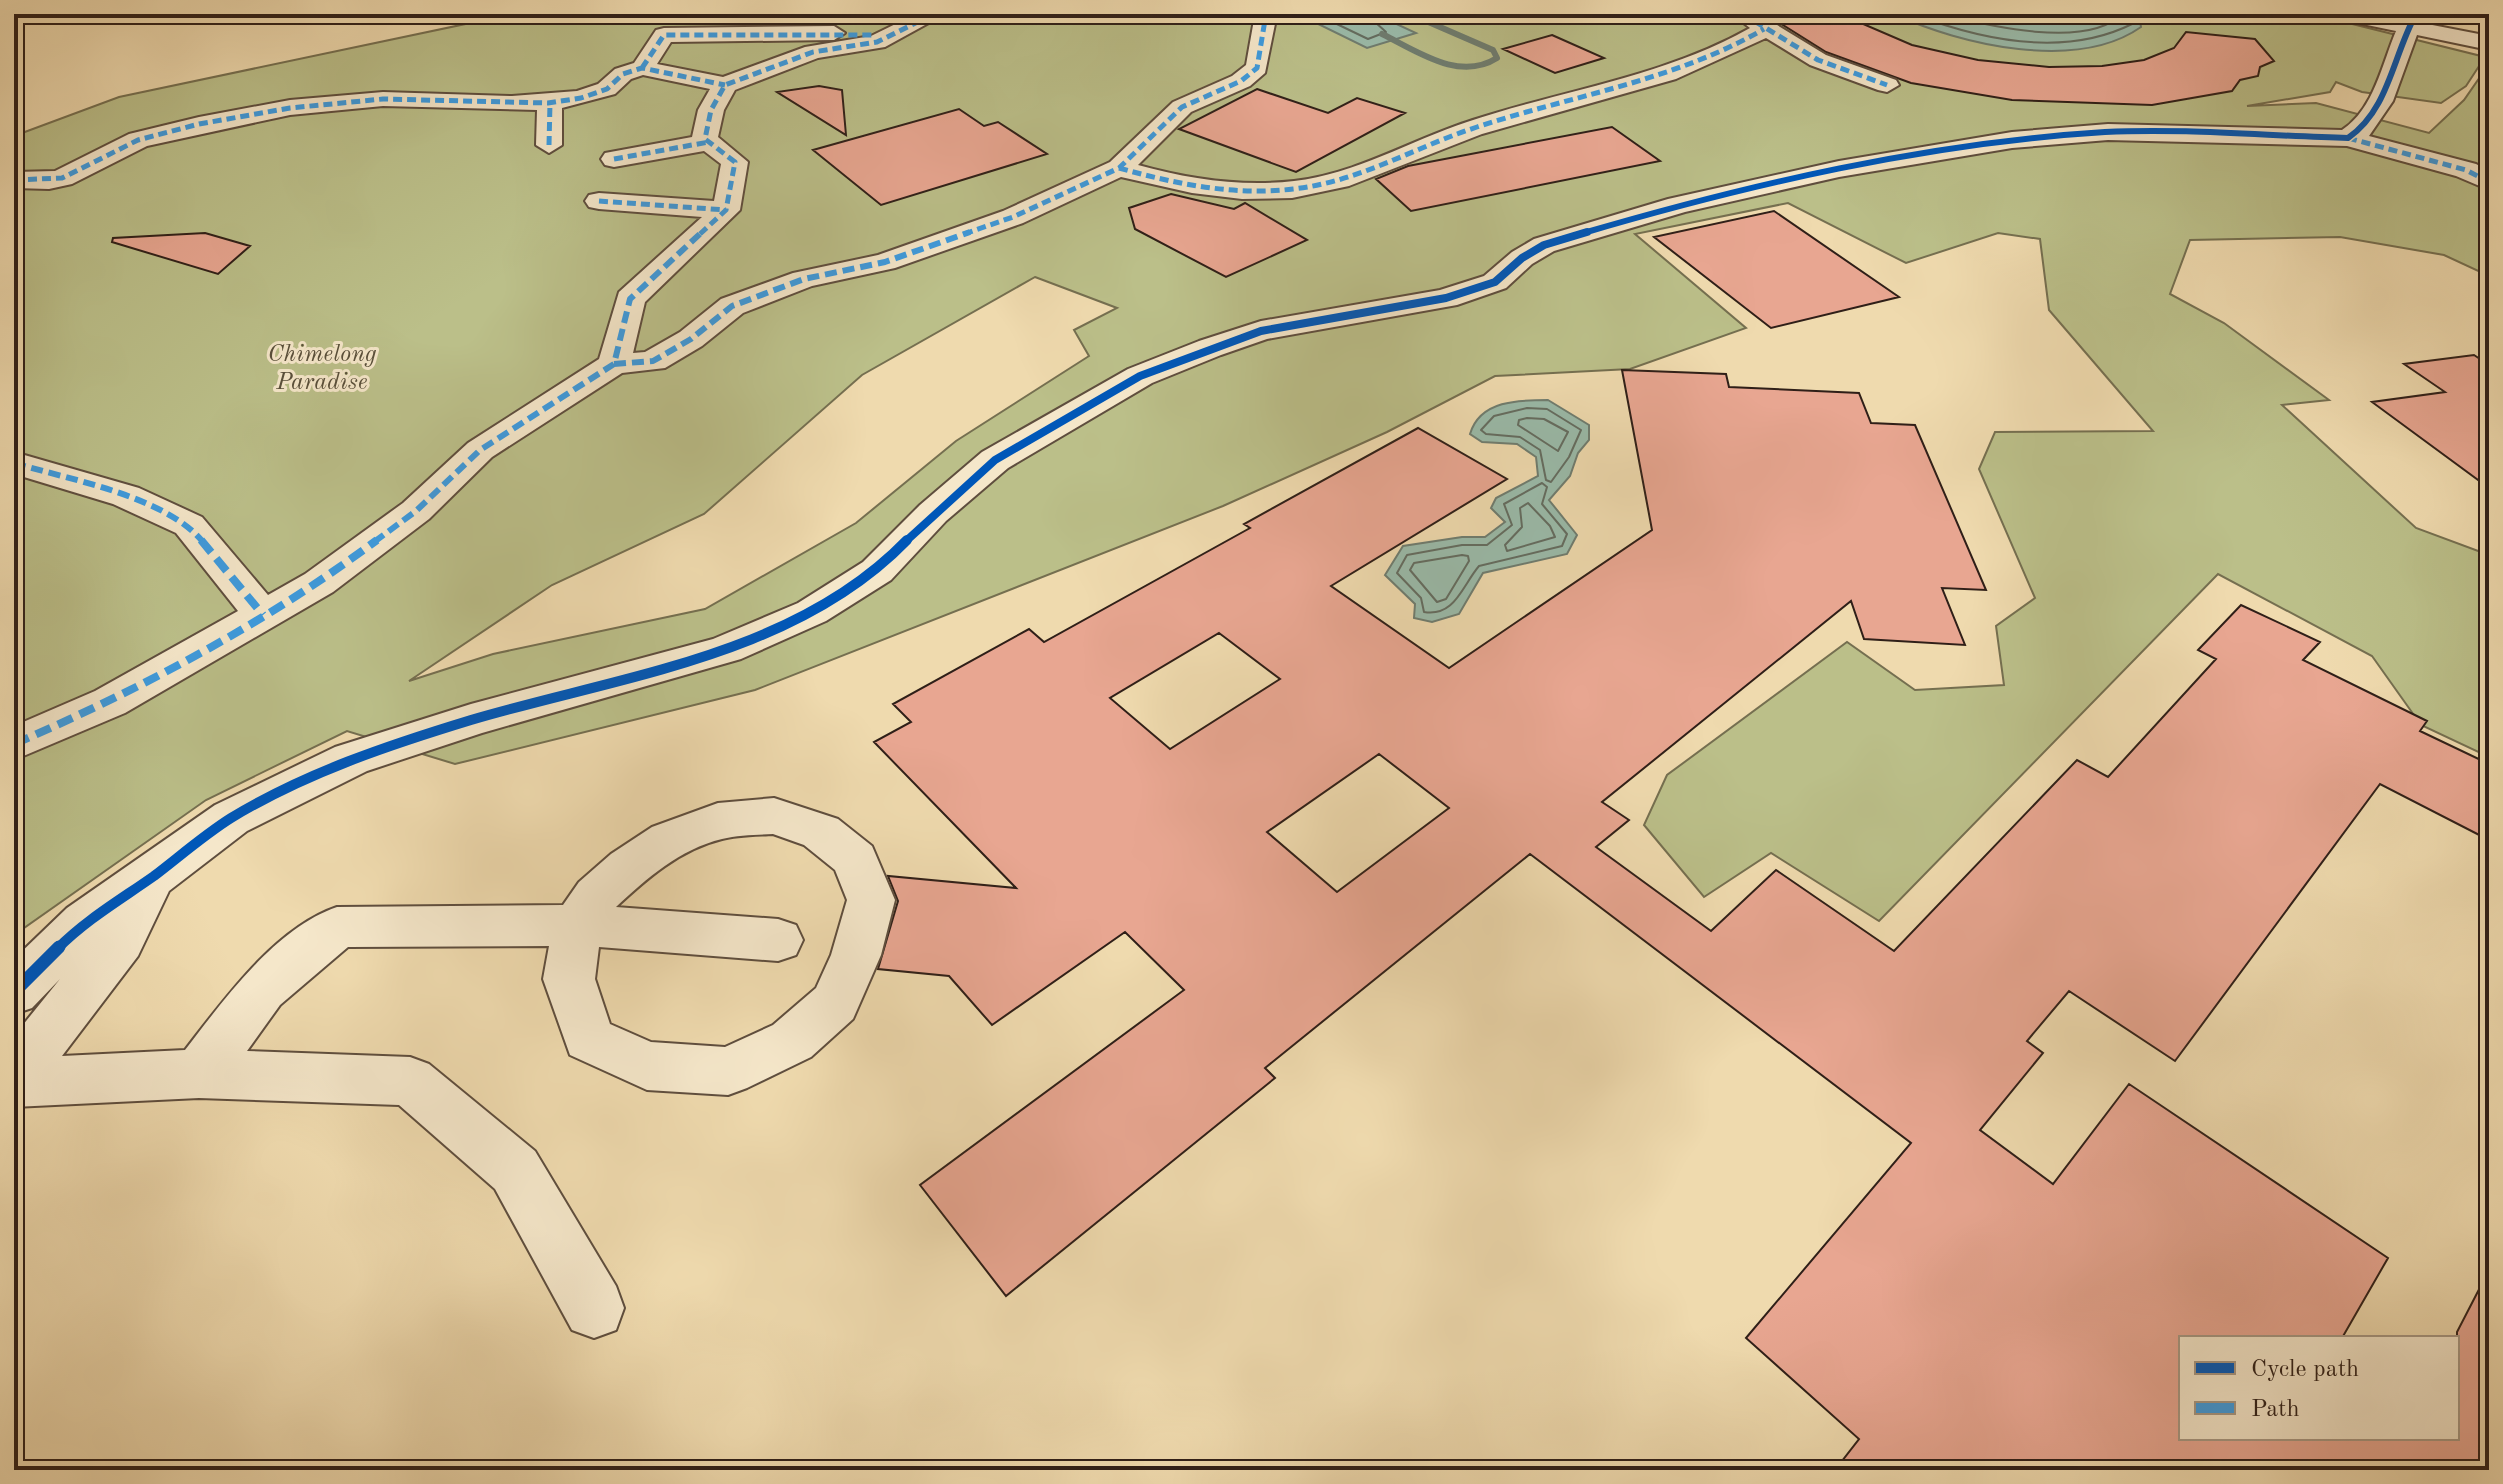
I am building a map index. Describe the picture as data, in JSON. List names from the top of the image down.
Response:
{
  "parks": ["Chimelong Paradise"],
  "legend": ["Cycle path", "Path"]
}
